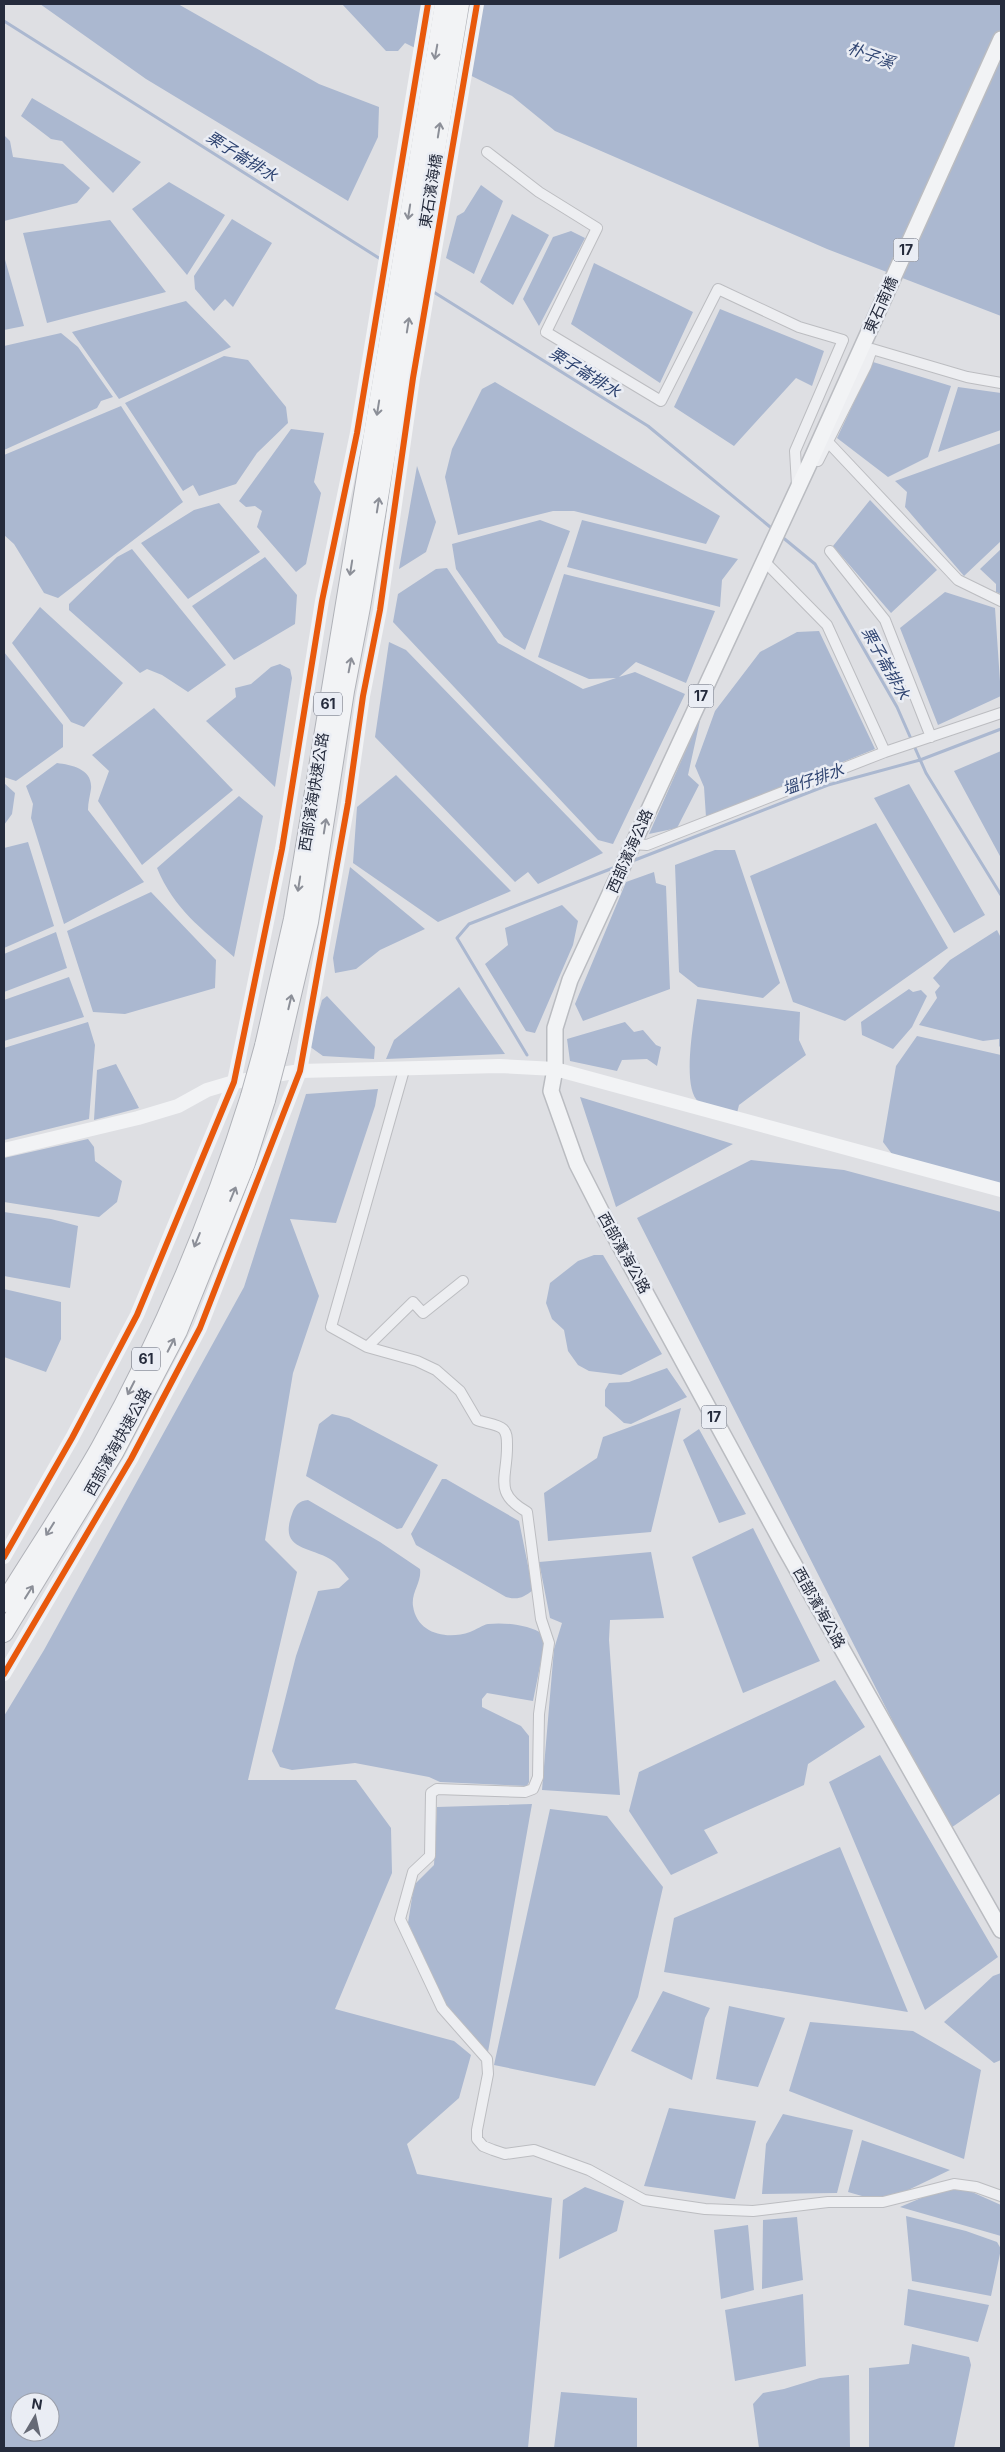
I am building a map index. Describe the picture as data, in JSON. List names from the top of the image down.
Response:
{
  "streets": {
    "highway": ["東石濱海橋", "61", "西部濱海快速公路"],
    "main road": ["17", "東石南橋", "西部濱海公路"]
  },
  "crossings": [
    ["東石濱海橋", "西部濱海快速公路"],
    ["東石南橋", "西部濱海公路"],
    ["61", "西部濱海快速公路"]
  ],
  "water": ["朴子溪", "栗子崙排水", "塭仔排水"],
  "north": "top"
}
